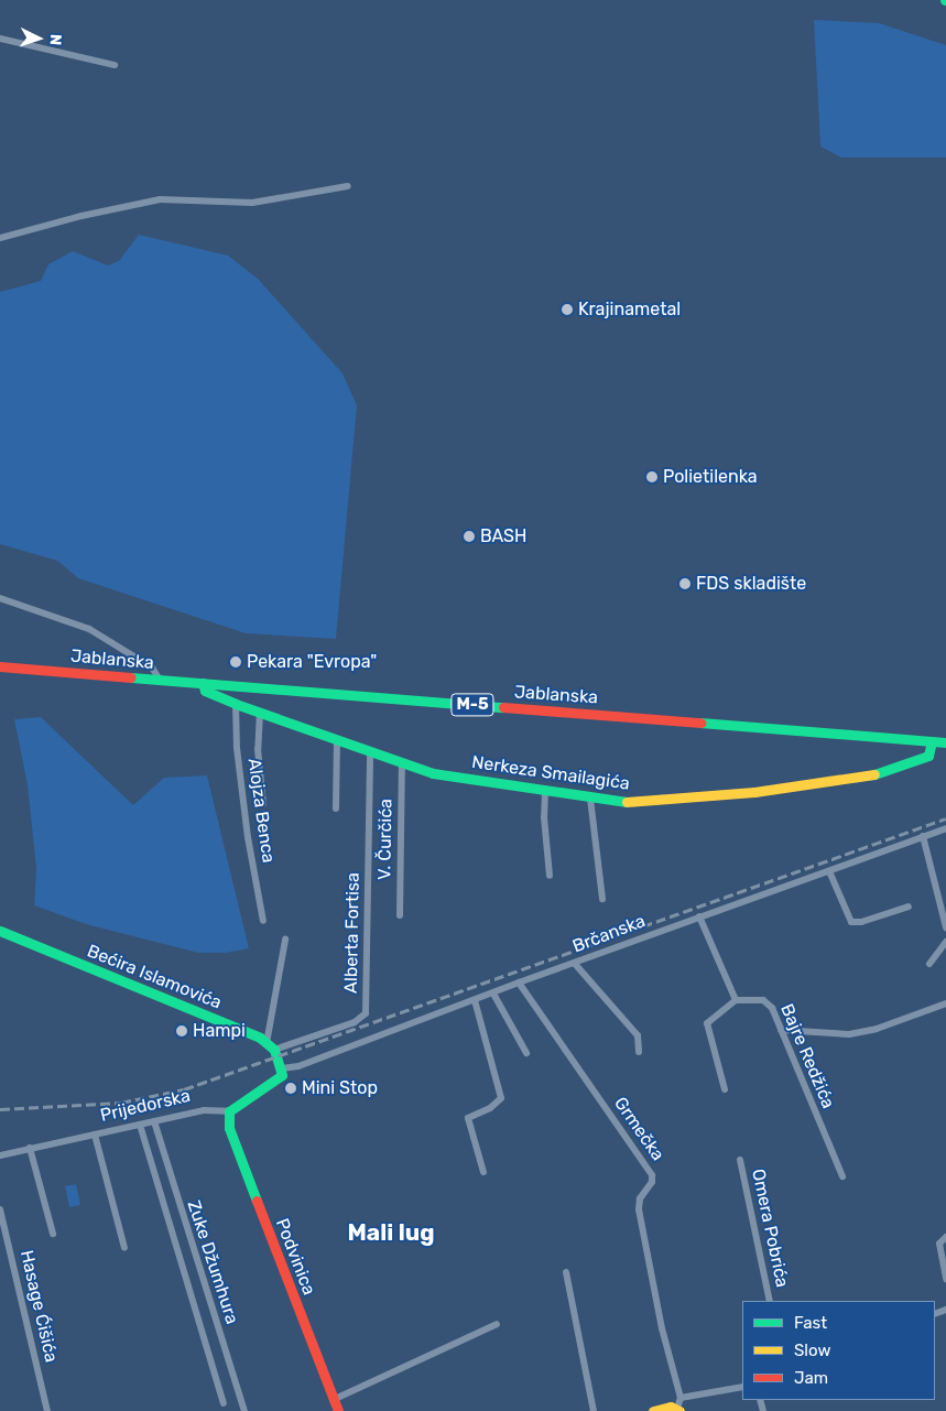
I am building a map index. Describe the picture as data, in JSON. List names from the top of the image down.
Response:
{
  "streets": {
    "street": [
      "Jablanska",
      "M-5",
      "Nerkeza Smailagića",
      "Alojza Benca",
      "V. Čurčića",
      "Alberta Fortisa",
      "Brčanska",
      "Bećira Islamovića",
      "Bajre Redžića",
      "Prijedorska",
      "Grmečka",
      "Omera Pobrića",
      "Podvinica",
      "Zuke Džumhura",
      "Hasage Ćišića"
    ]
  },
  "crossings": [
    ["Jablanska", "Nerkeza Smailagića"],
    ["Nerkeza Smailagića", "Alojza Benca"],
    ["Nerkeza Smailagića", "V. Čurčića"],
    ["Nerkeza Smailagića", "Alberta Fortisa"],
    ["Alberta Fortisa", "Bećira Islamovića"],
    ["Brčanska", "Grmečka"],
    ["Prijedorska", "Podvinica"],
    ["Prijedorska", "Zuke Džumhura"]
  ],
  "districts": ["Mali lug"],
  "places": [
    "Krajinametal",
    "Polietilenka",
    "BASH",
    "FDS skladište",
    "Pekara \"Evropa\"",
    "Hampi",
    "Mini Stop"
  ],
  "legend": ["Fast", "Slow", "Jam"],
  "north": "right"
}
